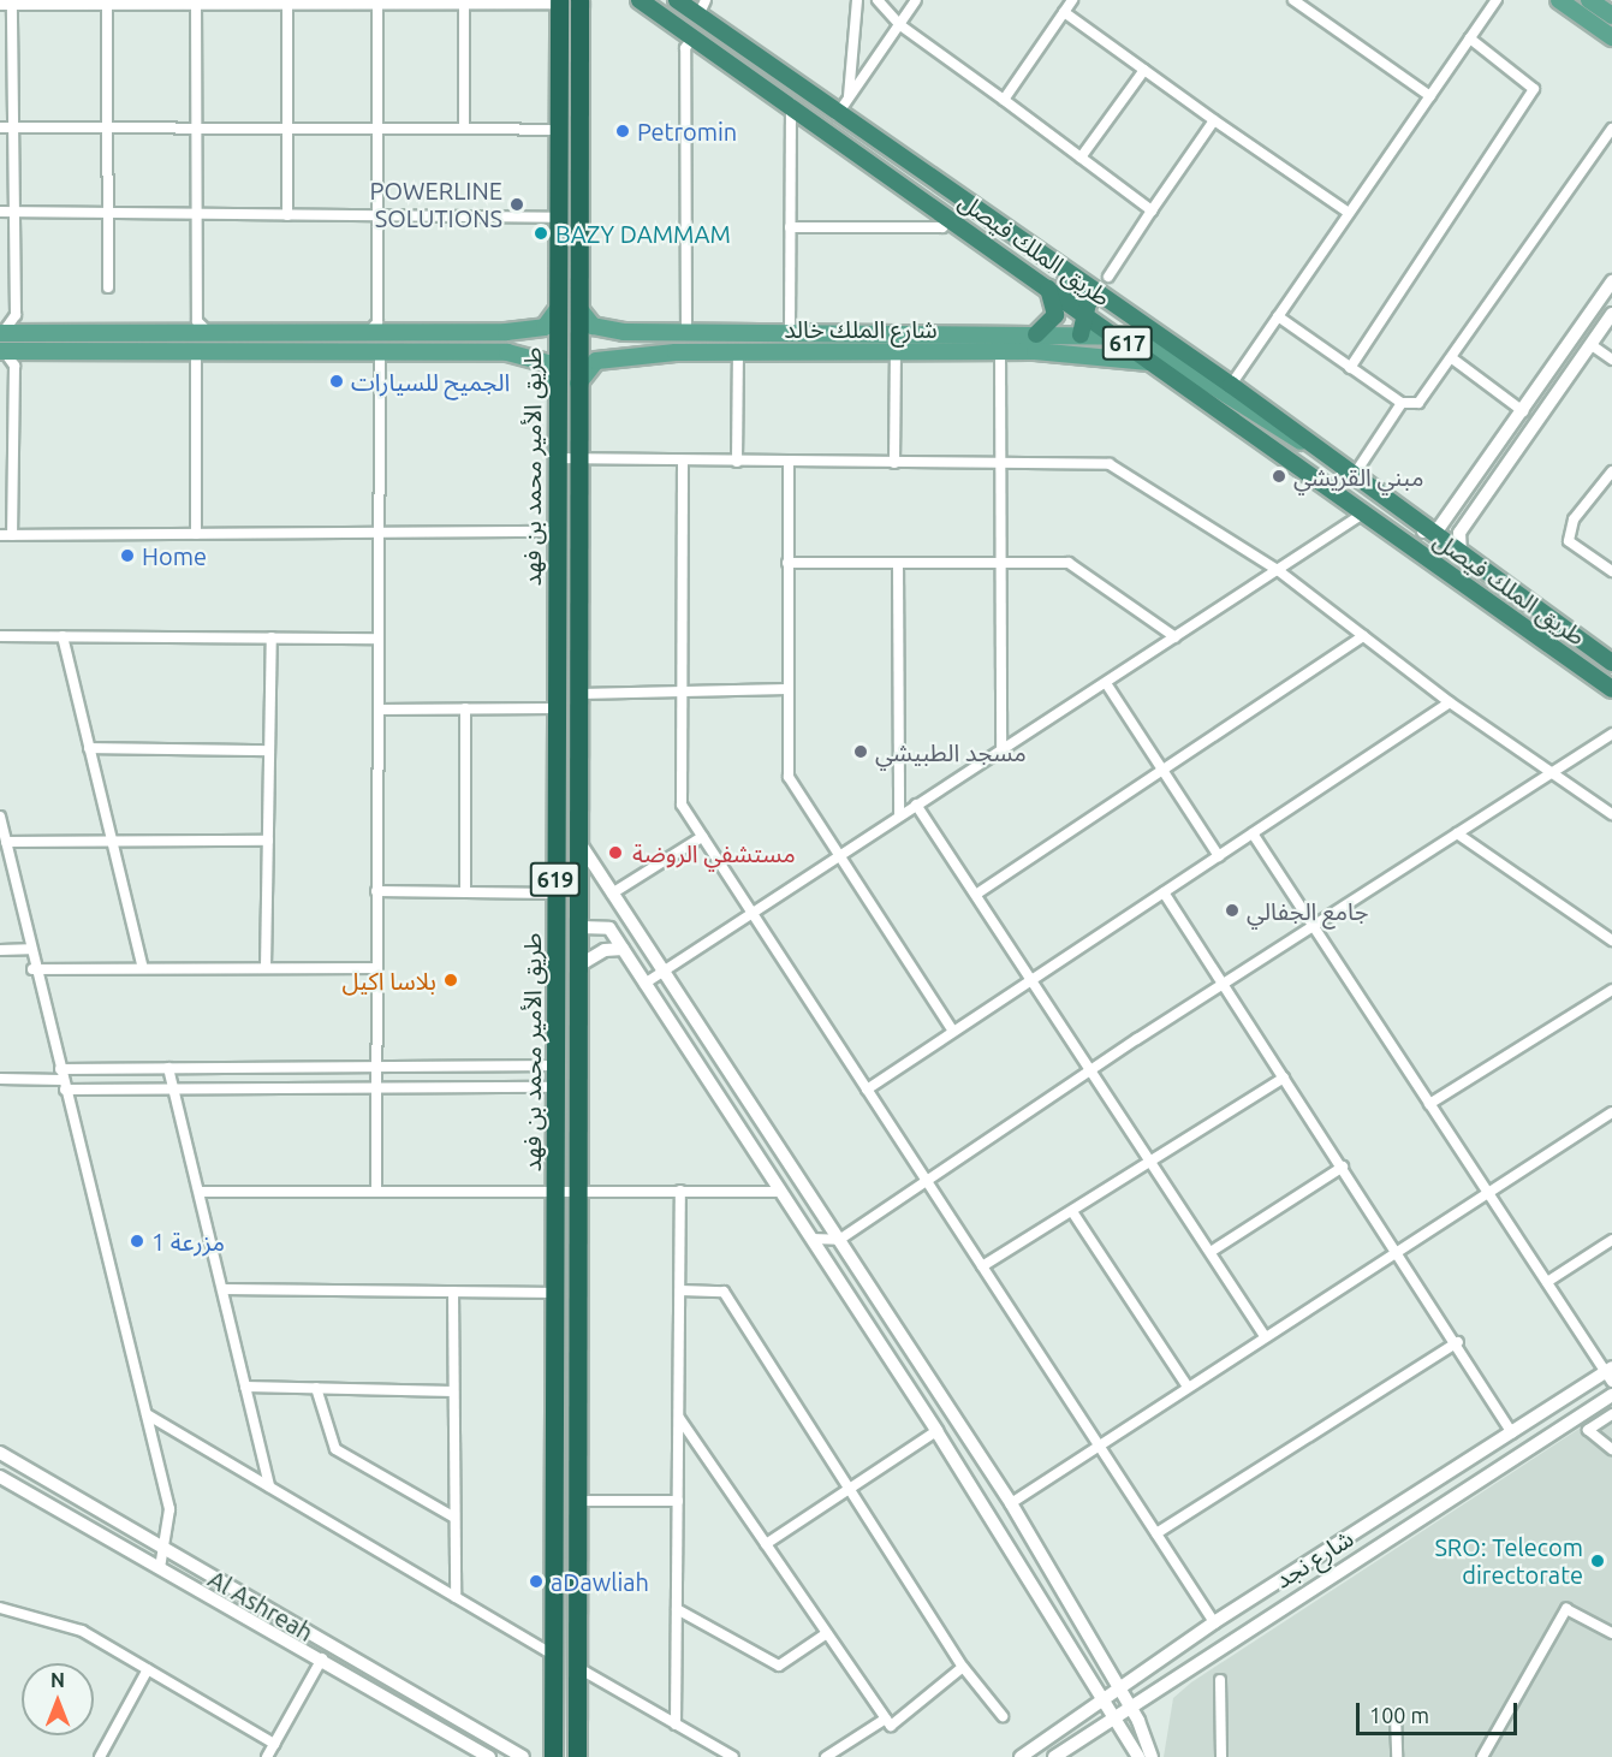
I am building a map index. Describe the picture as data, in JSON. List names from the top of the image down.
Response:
{
  "streets": {
    "highway": [
      "طريق الملك فيصل",
      "617",
      "طريق الأمير محمد بن فهد",
      "619"
    ],
    "main road": ["شارع الملك خالد"],
    "street": ["شارع نجد", "Al Ashreah"]
  },
  "crossings": [
    ["طريق الملك فيصل", "شارع الملك خالد"],
    ["شارع الملك خالد", "طريق الأمير محمد بن فهد"]
  ],
  "places": [
    "Petromin",
    "POWERLINE SOLUTIONS",
    "BAZY DAMMAM",
    "الجميح للسيارات",
    "مبني القريشي",
    "Home",
    "مسجد الطبيشي",
    "مستشفي الروضة",
    "جامع الجفالي",
    "بلاسا اكيل",
    "مزرعة 1",
    "SRO: Telecom directorate",
    "aDawliah"
  ],
  "scale_bar": "100 m",
  "north": "top"
}
